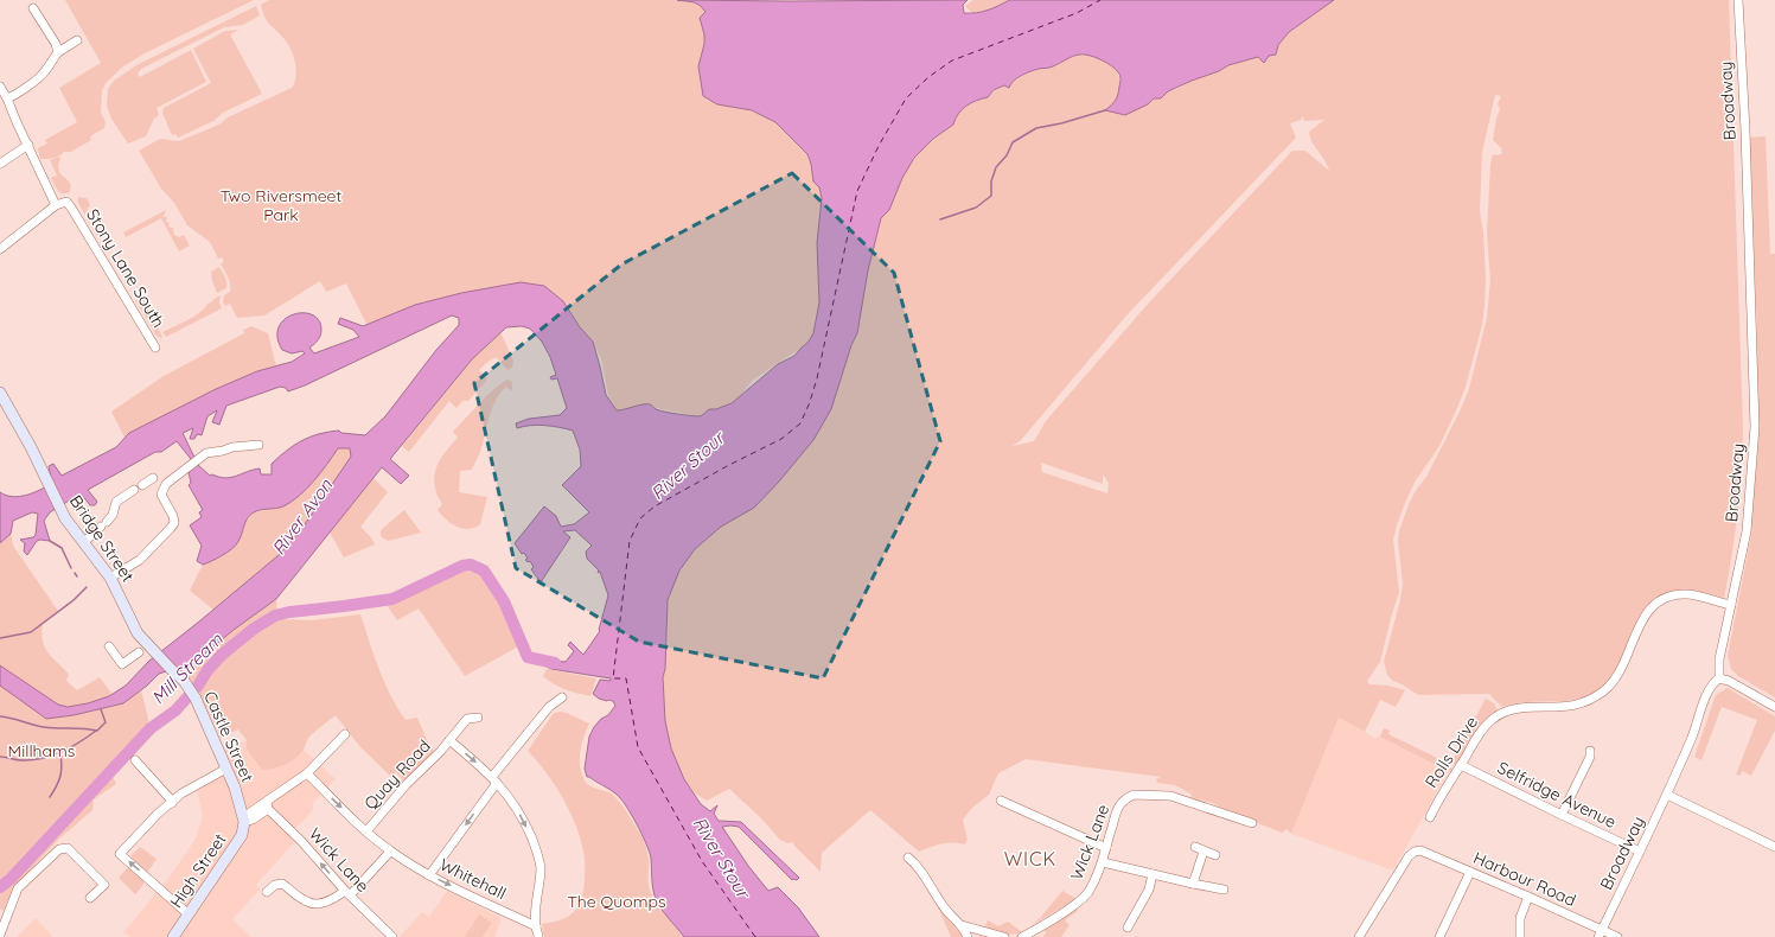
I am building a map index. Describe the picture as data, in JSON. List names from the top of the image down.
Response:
{
  "streets": {
    "street": [
      "Broadway",
      "Stony Lane South",
      "Bridge Street",
      "Castle Street",
      "Rolls Drive",
      "Quay Road",
      "Selfridge Avenue",
      "Wick Lane",
      "High Street",
      "Whitehall",
      "Harbour Road"
    ]
  },
  "crossings": [
    ["Broadway", "Rolls Drive"],
    ["Broadway", "Selfridge Avenue"],
    ["Broadway", "Harbour Road"],
    ["Bridge Street", "Castle Street"],
    ["Castle Street", "High Street"],
    ["Rolls Drive", "Selfridge Avenue"],
    ["Quay Road", "Whitehall"]
  ],
  "one_way": ["Quay Road", "Whitehall"],
  "districts": ["WICK"],
  "water": ["River Stour", "River Avon", "Mill Stream"],
  "parks": ["Two Riversmeet Park", "Millhams", "The Quomps"]
}
